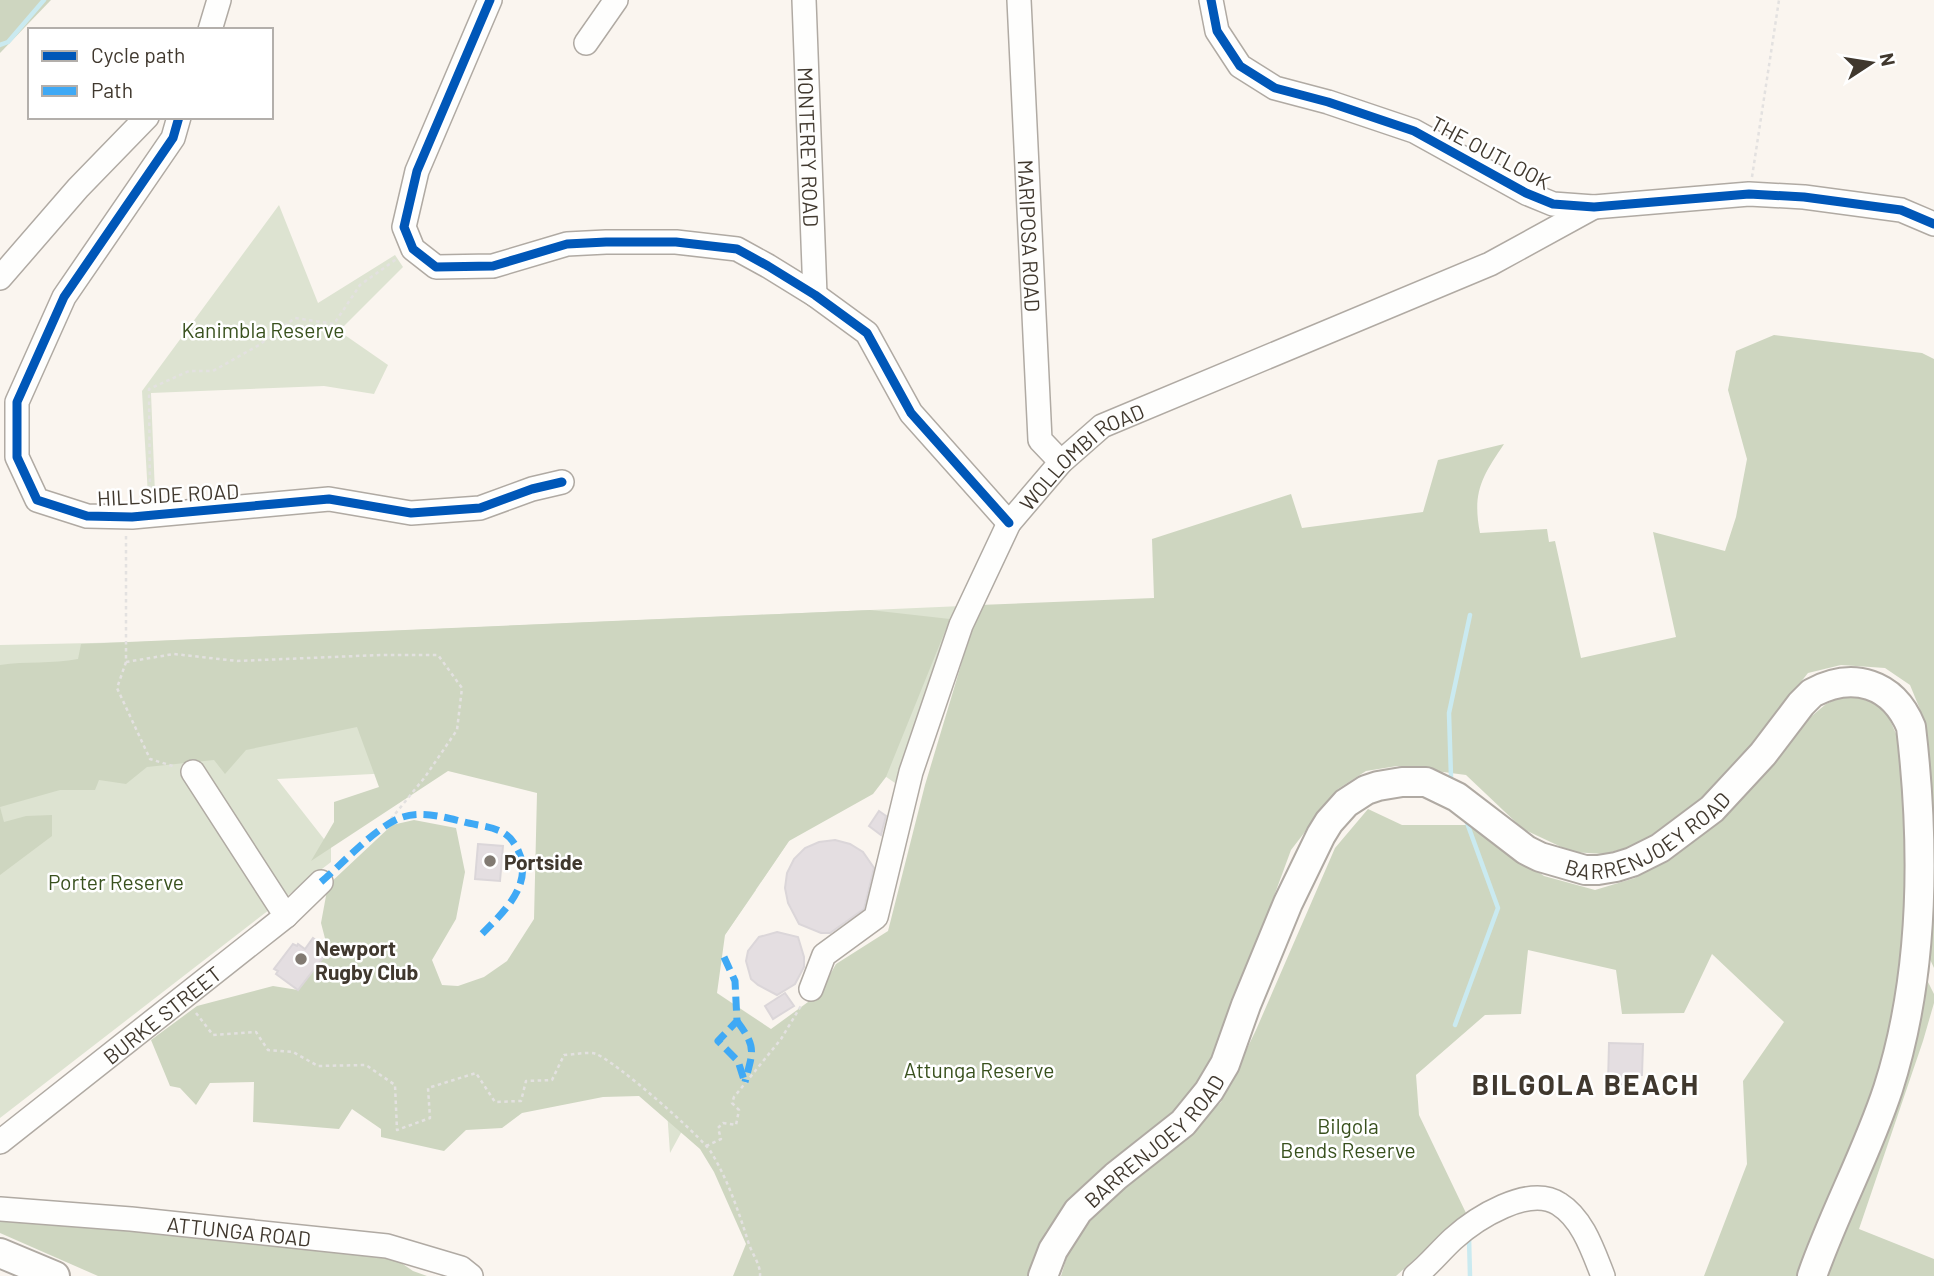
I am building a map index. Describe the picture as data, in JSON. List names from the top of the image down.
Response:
{
  "streets": {
    "main road": ["BARRENJOEY ROAD"],
    "street": [
      "MONTEREY ROAD",
      "THE OUTLOOK",
      "MARIPOSA ROAD",
      "WOLLOMBI ROAD",
      "HILLSIDE ROAD",
      "BURKE STREET",
      "ATTUNGA ROAD"
    ]
  },
  "crossings": [
    ["THE OUTLOOK", "WOLLOMBI ROAD"],
    ["MARIPOSA ROAD", "WOLLOMBI ROAD"]
  ],
  "districts": ["BILGOLA BEACH"],
  "parks": [
    "Kanimbla Reserve",
    "Porter Reserve",
    "Attunga Reserve",
    "Bilgola Bends Reserve"
  ],
  "places": ["Portside", "Newport Rugby Club"],
  "legend": ["Cycle path", "Path"],
  "north": "right"
}
